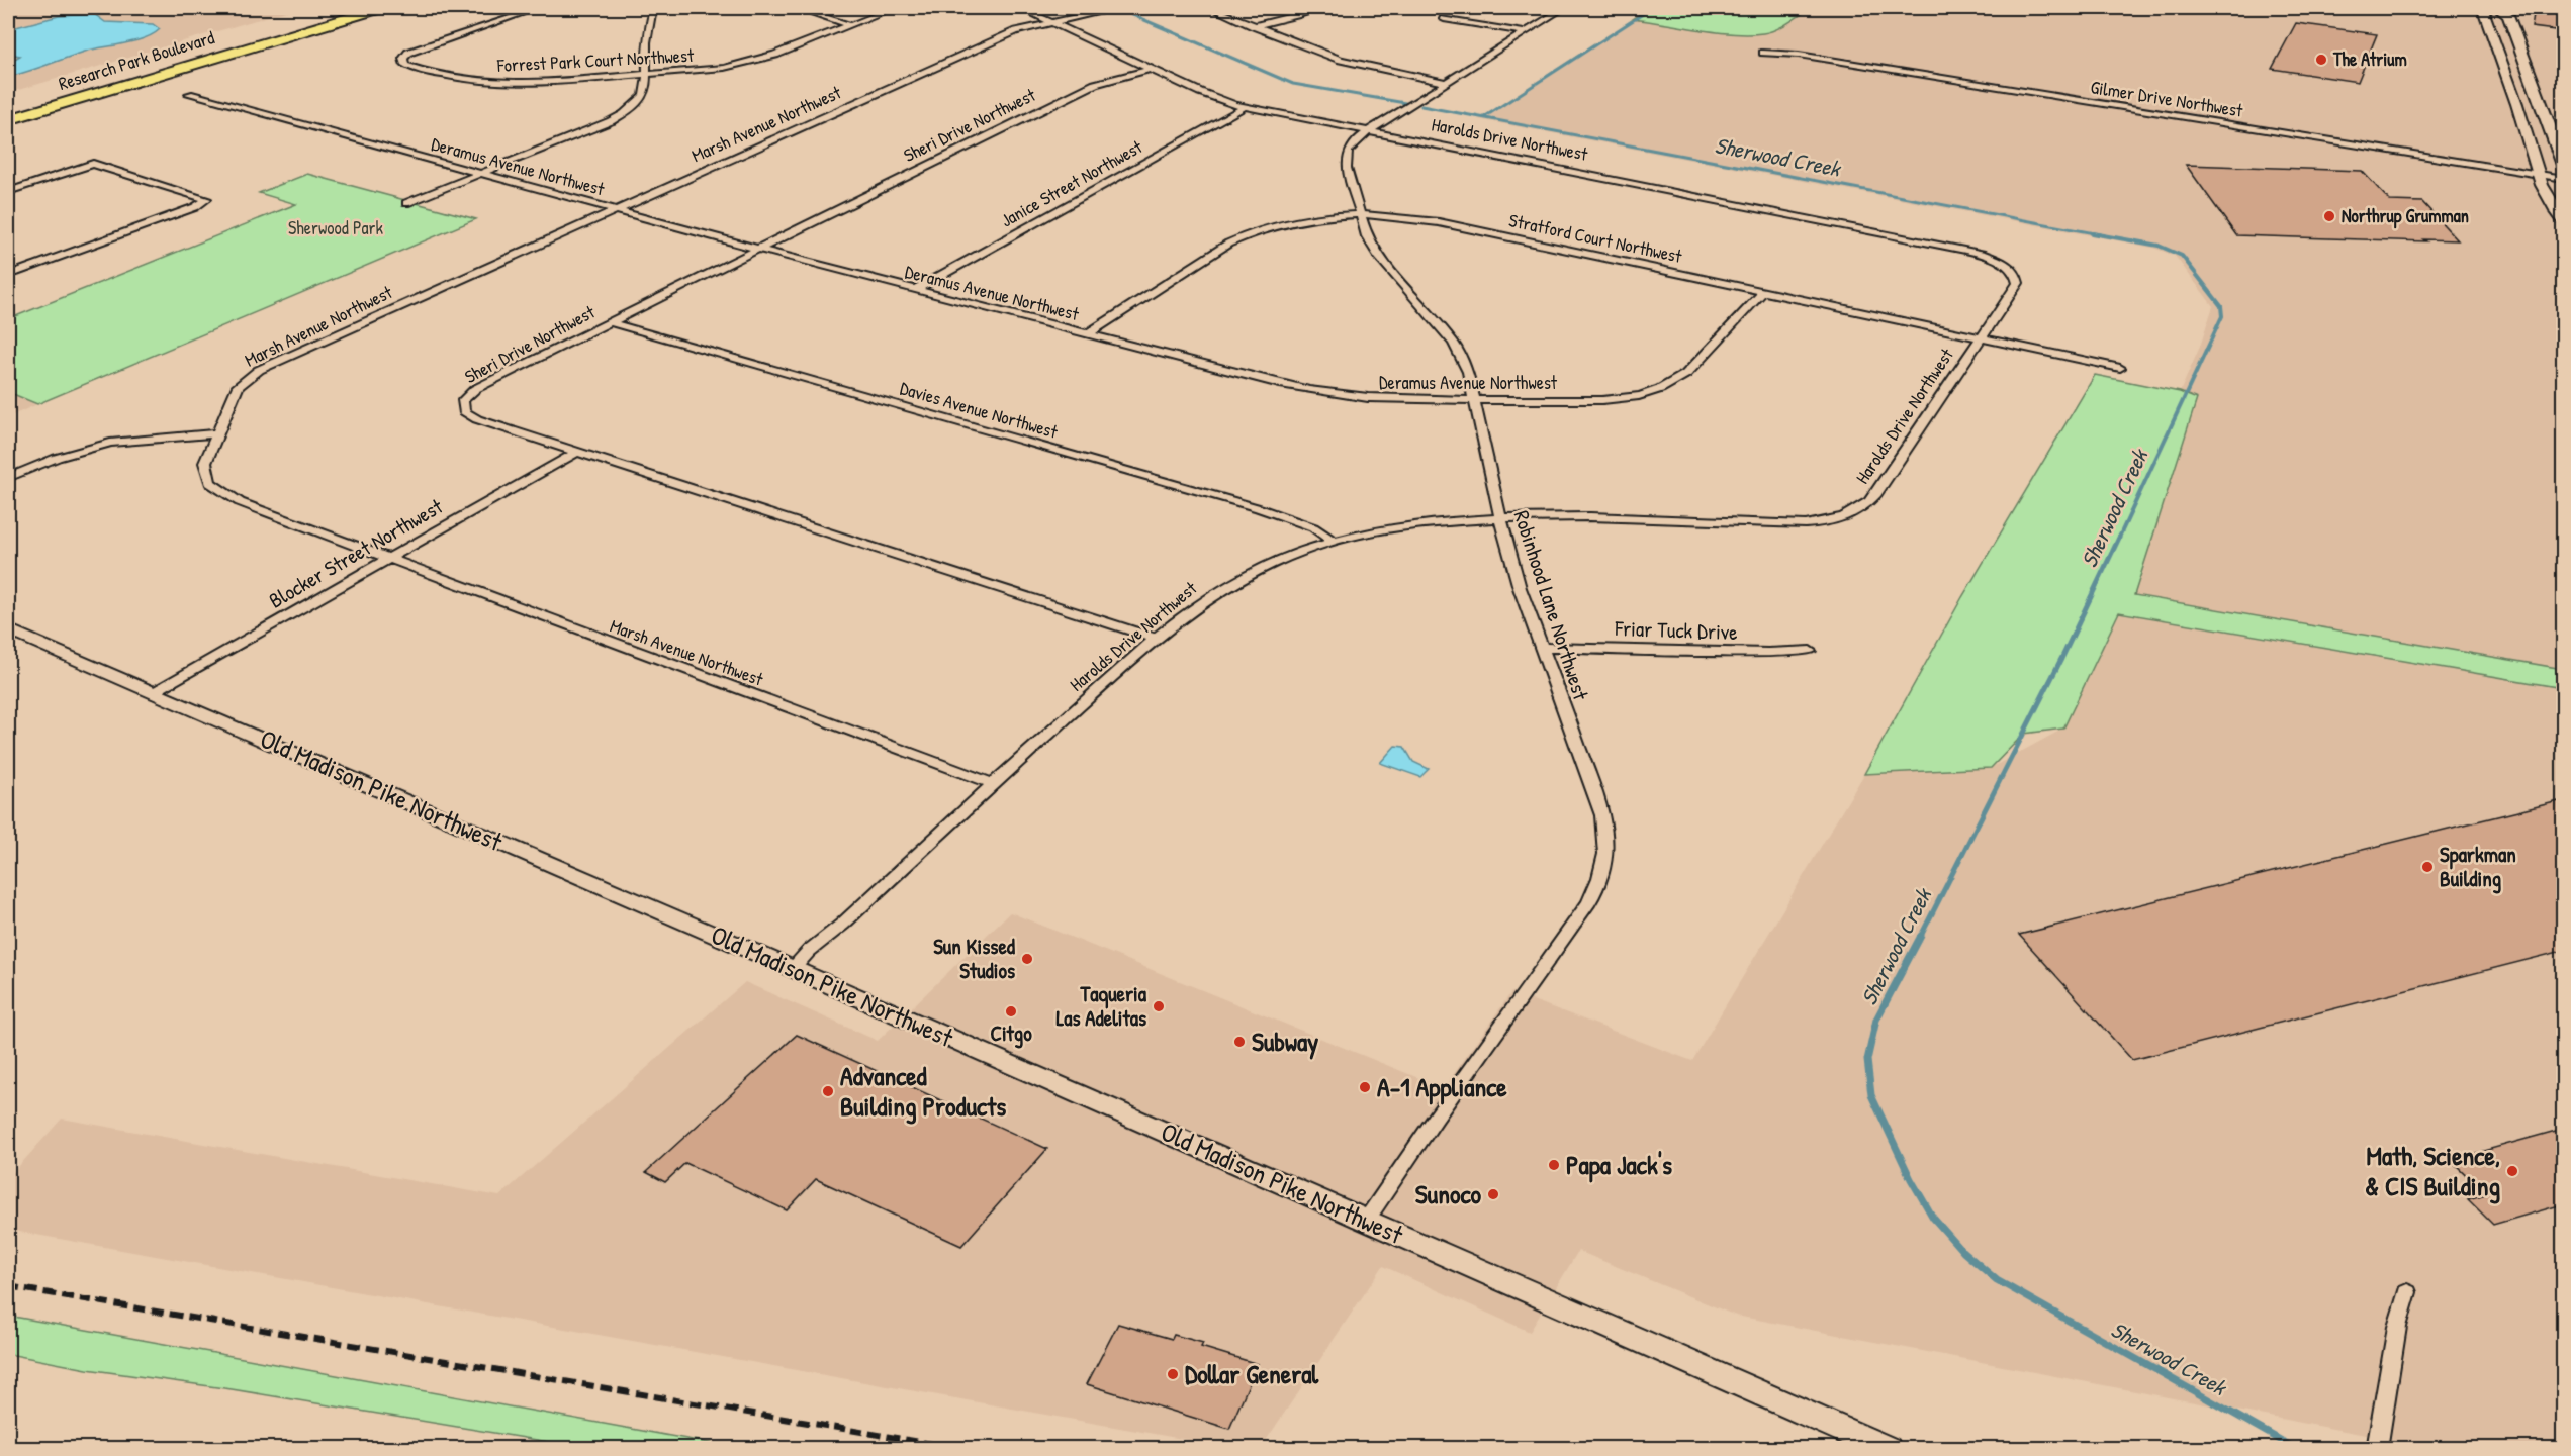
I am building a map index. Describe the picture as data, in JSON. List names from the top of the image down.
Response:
{
  "streets": {
    "highway": ["Research Park Boulevard"],
    "main road": ["Old Madison Pike Northwest"],
    "street": [
      "Forrest Park Court Northwest",
      "Gilmer Drive Northwest",
      "Marsh Avenue Northwest",
      "Sheri Drive Northwest",
      "Harolds Drive Northwest",
      "Deramus Avenue Northwest",
      "Janice Street Northwest",
      "Stratford Court Northwest",
      "Davies Avenue Northwest",
      "Blocker Street Northwest",
      "Robinhood Lane Northwest",
      "Friar Tuck Drive"
    ]
  },
  "crossings": [
    ["Marsh Avenue Northwest", "Harolds Drive Northwest"],
    ["Marsh Avenue Northwest", "Deramus Avenue Northwest"],
    ["Marsh Avenue Northwest", "Blocker Street Northwest"],
    ["Sheri Drive Northwest", "Harolds Drive Northwest"],
    ["Sheri Drive Northwest", "Deramus Avenue Northwest"],
    ["Sheri Drive Northwest", "Davies Avenue Northwest"],
    ["Sheri Drive Northwest", "Blocker Street Northwest"],
    ["Harolds Drive Northwest", "Janice Street Northwest"],
    ["Harolds Drive Northwest", "Stratford Court Northwest"],
    ["Harolds Drive Northwest", "Davies Avenue Northwest"],
    ["Harolds Drive Northwest", "Robinhood Lane Northwest"],
    ["Harolds Drive Northwest", "Old Madison Pike Northwest"],
    ["Deramus Avenue Northwest", "Janice Street Northwest"],
    ["Deramus Avenue Northwest", "Stratford Court Northwest"],
    ["Deramus Avenue Northwest", "Robinhood Lane Northwest"],
    ["Stratford Court Northwest", "Robinhood Lane Northwest"],
    ["Blocker Street Northwest", "Old Madison Pike Northwest"],
    ["Robinhood Lane Northwest", "Friar Tuck Drive"],
    ["Robinhood Lane Northwest", "Old Madison Pike Northwest"]
  ],
  "water": ["Sherwood Creek"],
  "parks": ["Sherwood Park"],
  "places": [
    "The Atrium",
    "Northrup Grumman",
    "Sparkman Building",
    "Sun Kissed Studios",
    "Taqueria Las Adelitas",
    "Citgo",
    "Subway",
    "A-1 Appliance",
    "Advanced Building Products",
    "Papa Jack's",
    "Math, Science, & CIS Building",
    "Sunoco",
    "Dollar General"
  ]
}
